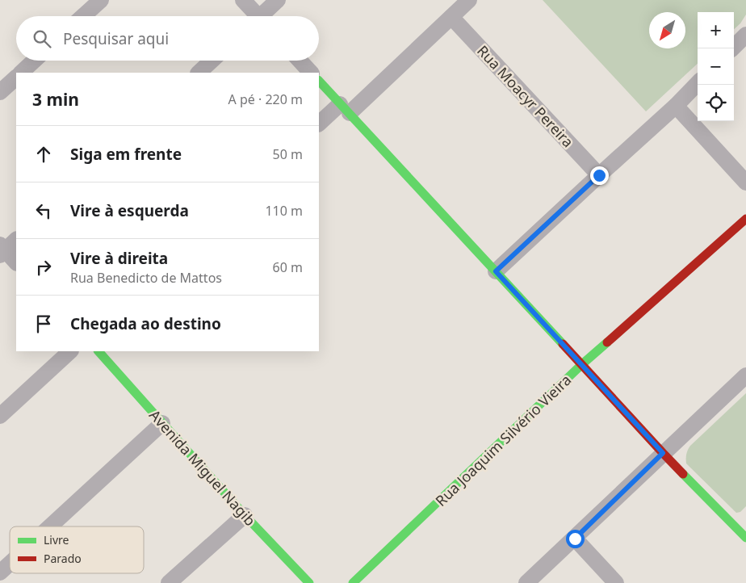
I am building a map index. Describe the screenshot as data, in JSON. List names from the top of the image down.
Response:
{
  "streets": {
    "street": ["Rua Moacyr Pereira", "Rua Joaquim Silvério Vieira", "Avenida Miguel Nagib"]
  },
  "legend": ["Livre", "Parado"],
  "north": "bottom left",
  "page": {
    "map_buttons": ["+", "−"],
    "search": "Pesquisar aqui",
    "heading": ["3 min", "A pé · 220 m"],
    "list": [
      ["Siga em frente", "50 m"],
      ["Vire à esquerda", "110 m"],
      ["Vire à direita", "Rua Benedicto de Mattos", "60 m"],
      "Chegada ao destino"
    ]
  }
}
